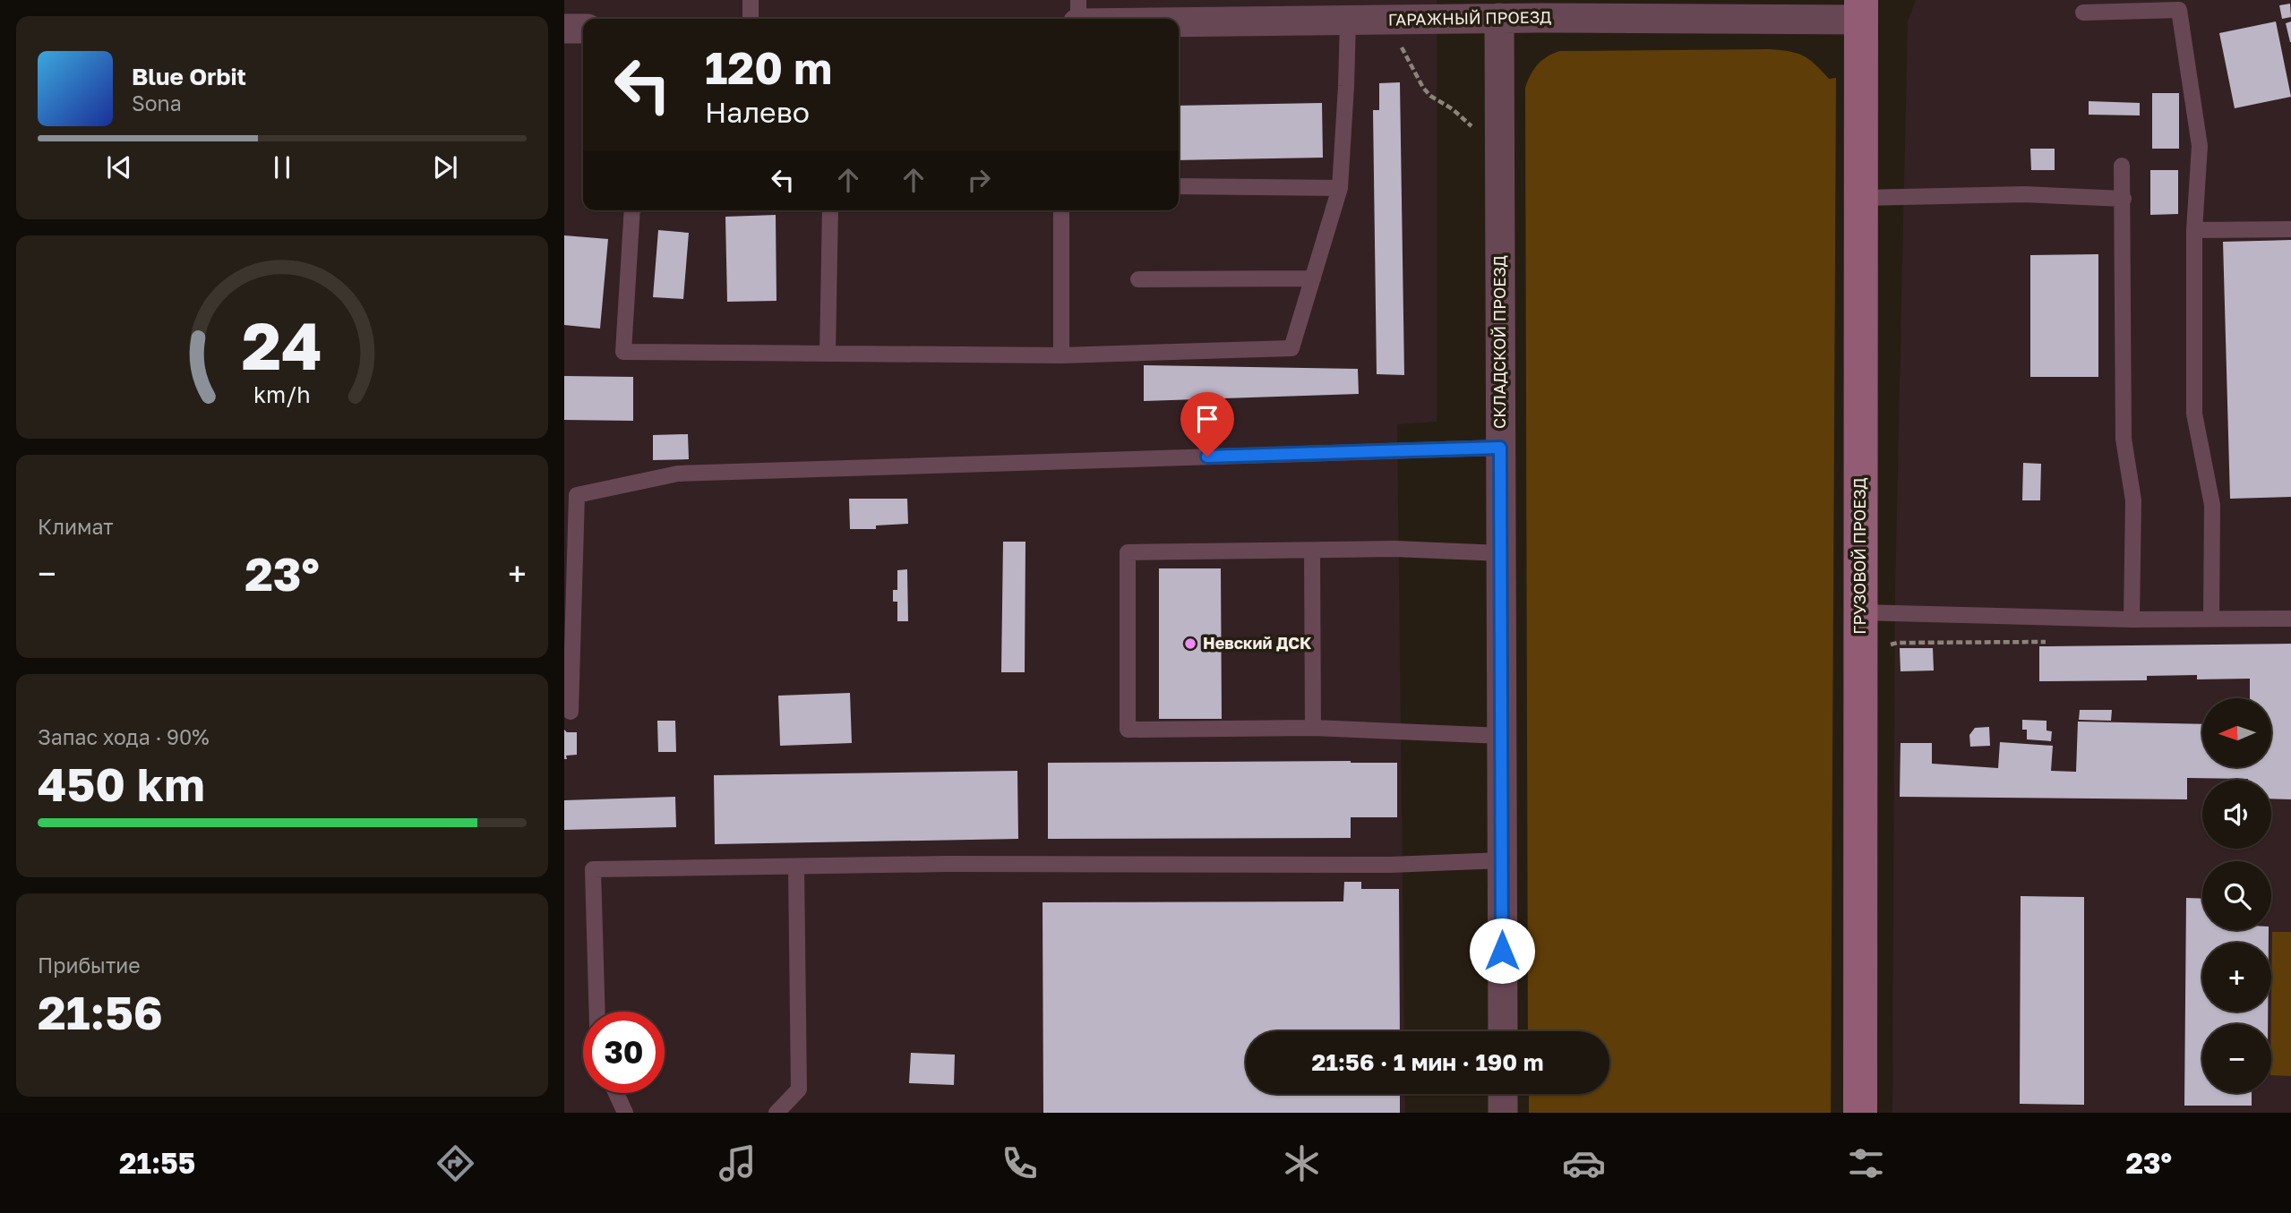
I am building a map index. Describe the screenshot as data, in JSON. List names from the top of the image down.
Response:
{
  "streets": {
    "street": ["ГАРАЖНЫЙ ПРОЕЗД", "СКЛАДСКОЙ ПРОЕЗД", "ГРУЗОВОЙ ПРОЕЗД"]
  },
  "crossings": [
    ["ГАРАЖНЫЙ ПРОЕЗД", "СКЛАДСКОЙ ПРОЕЗД"],
    ["ГАРАЖНЫЙ ПРОЕЗД", "ГРУЗОВОЙ ПРОЕЗД"]
  ],
  "places": ["Невский ДСК"],
  "north": "left",
  "page": {
    "turn": ["120 m", "Налево"],
    "song": ["Blue Orbit", "Sona"],
    "tile": [
      "Климат",
      ["Запас хода · 90%", "450 km"],
      ["Прибытие", "21:56"]
    ],
    "heat": ["−", "23°", "+"],
    "map_buttons": ["+", "−"],
    "limit": "30",
    "trip": "21:56 · 1 мин · 190 m",
    "tabs": ["21:55", "23°"],
    "gauge": ["24", "km/h"]
  }
}
